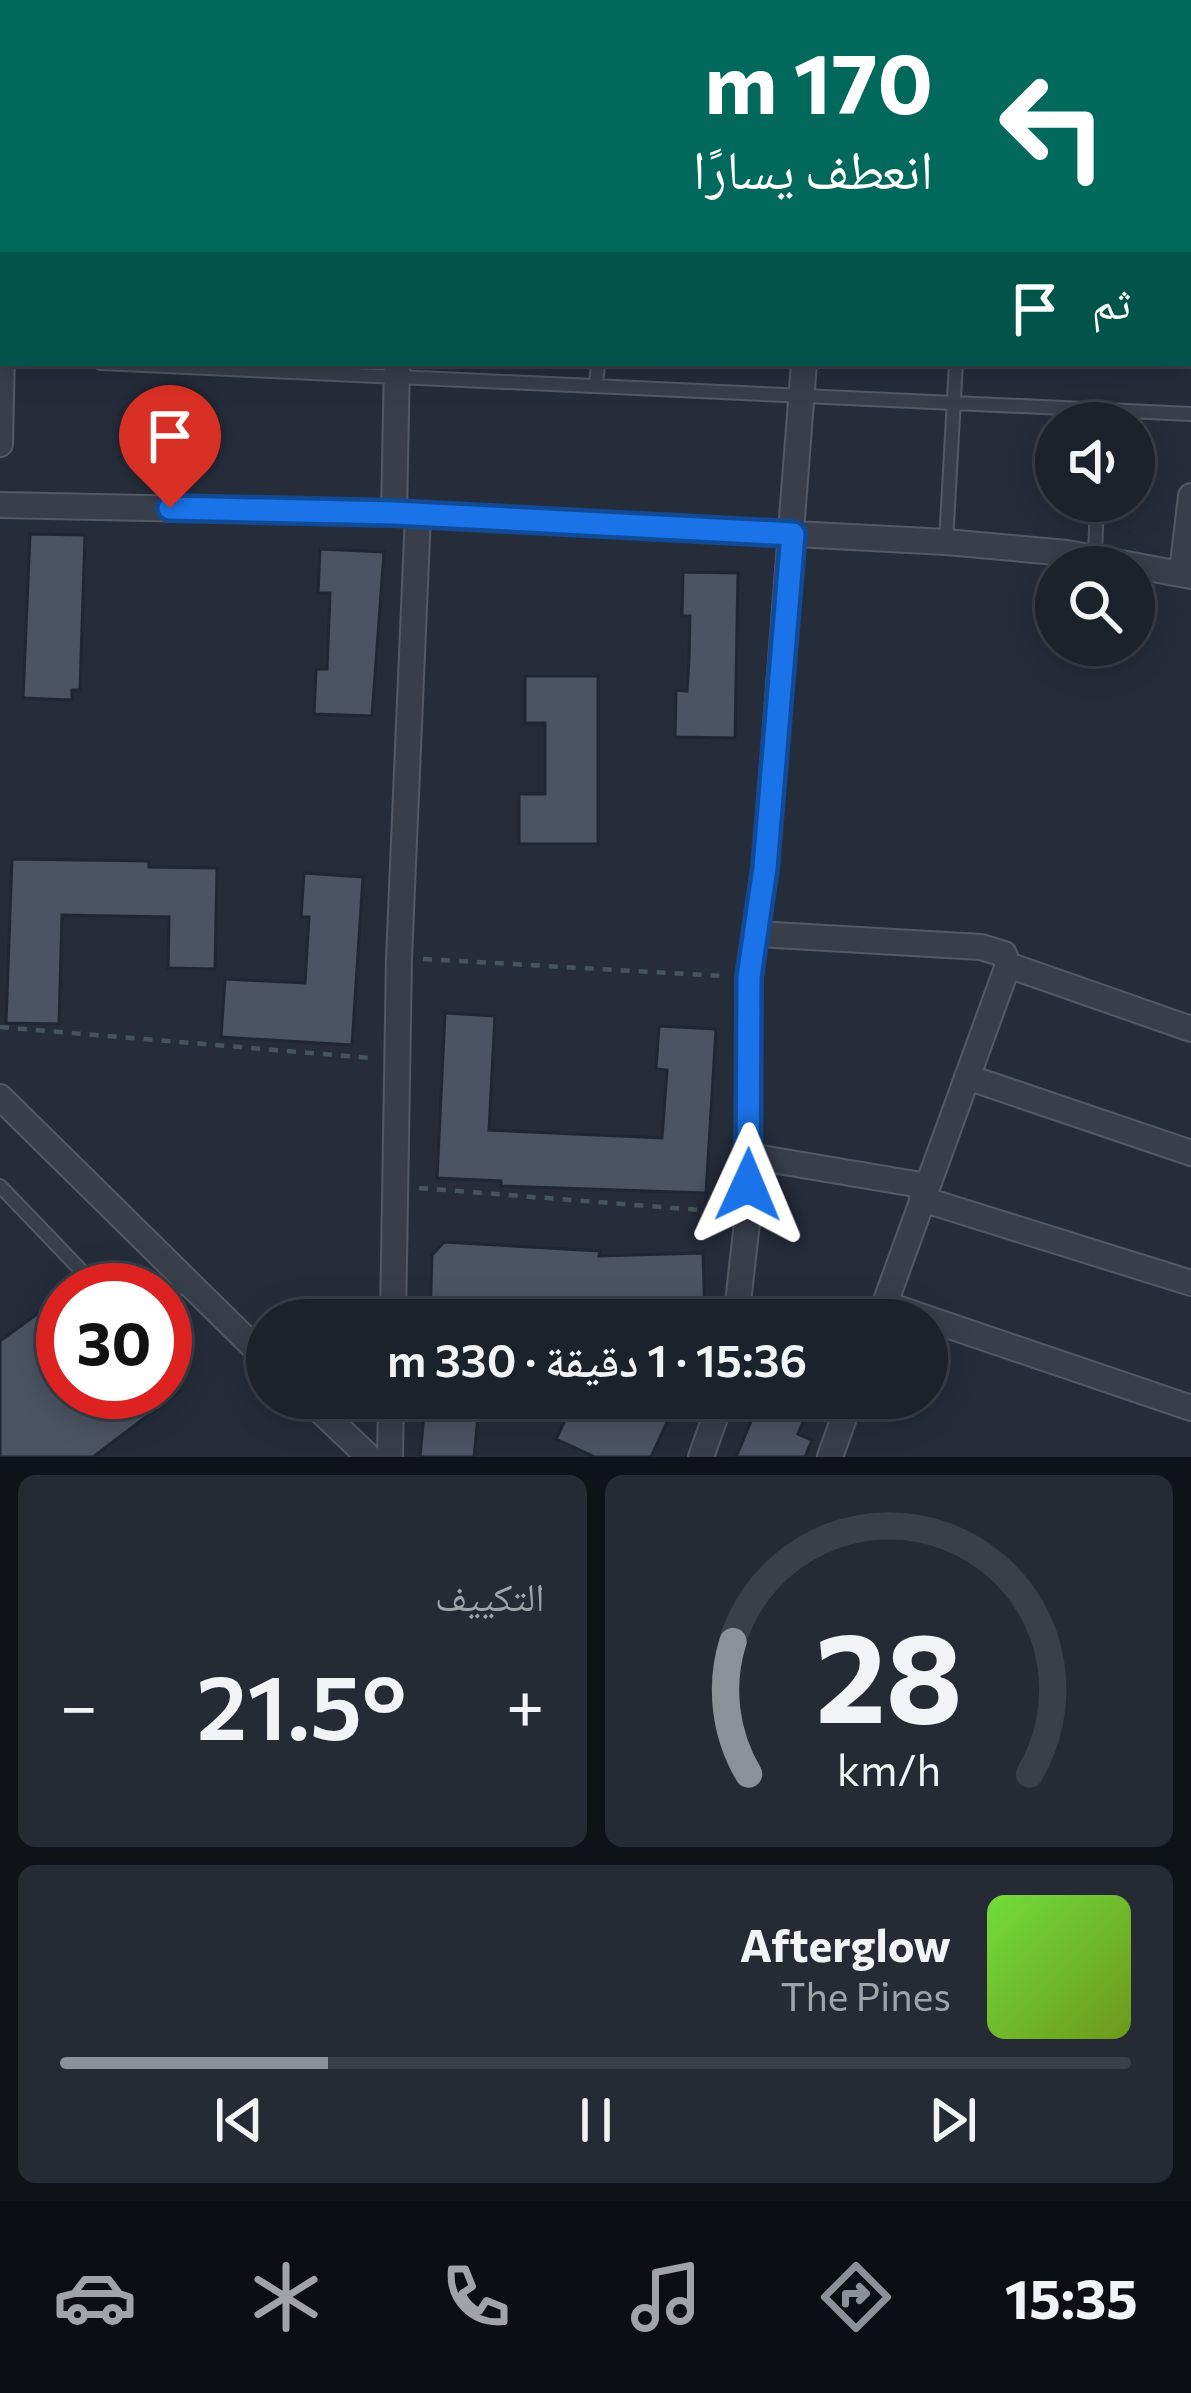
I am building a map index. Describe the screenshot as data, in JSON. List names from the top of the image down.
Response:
{
  "page": {
    "turn": ["170 m", "انعطف يسارًا"],
    "then": "ثم",
    "limit": "30",
    "trip": "15:36 · 1 دقيقة · 330 m",
    "tile": "التكييف",
    "heat": ["−", "21.5°", "+"],
    "song": ["Afterglow", "The Pines"],
    "tabs": "15:35",
    "gauge": ["28", "km/h"]
  }
}
